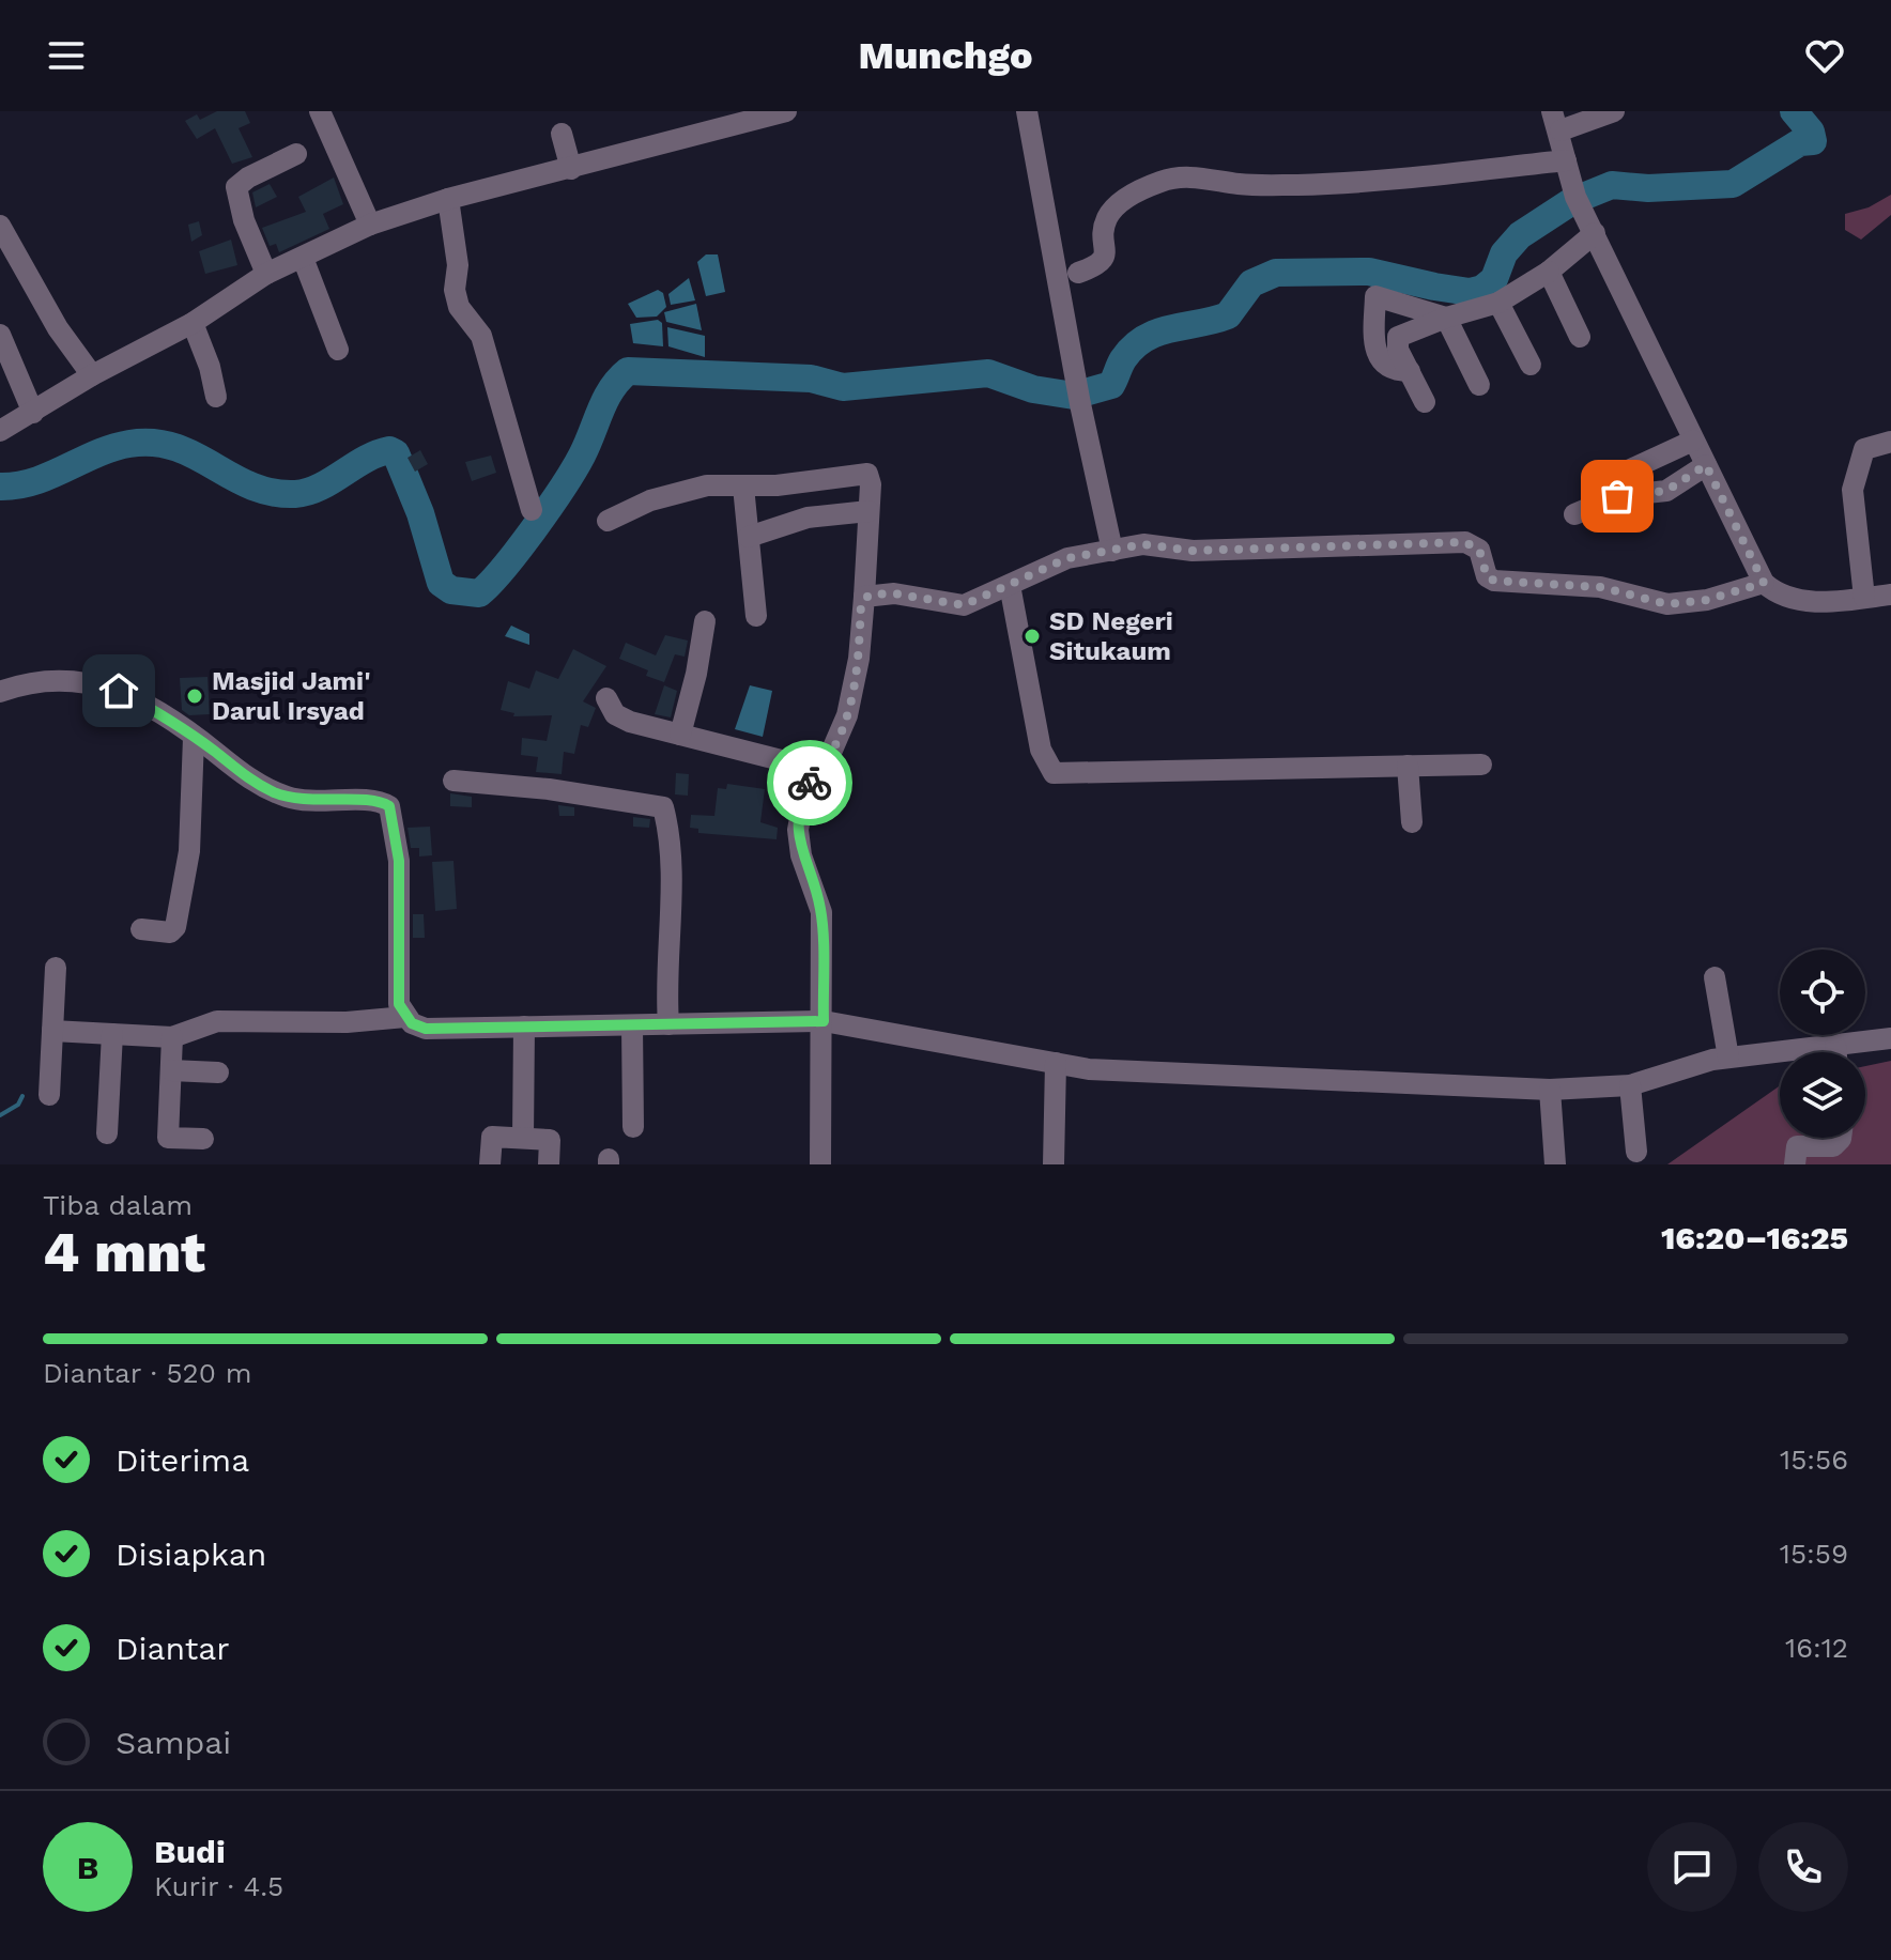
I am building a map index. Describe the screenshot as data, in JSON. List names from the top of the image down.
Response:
{
  "places": ["SD Negeri Situkaum", "Masjid Jami' Darul Irsyad"],
  "page": {
    "header": "Munchgo",
    "heading": ["4 mnt", "Tiba dalam", "16:20–16:25"],
    "panel": ["Budi", "Kurir · 4.5"],
    "bar": "Diantar · 520 m",
    "list": [
      ["Diterima", "15:56"],
      ["Disiapkan", "15:59"],
      ["Diantar", "16:12"],
      "Sampai"
    ],
    "round": "B"
  }
}
